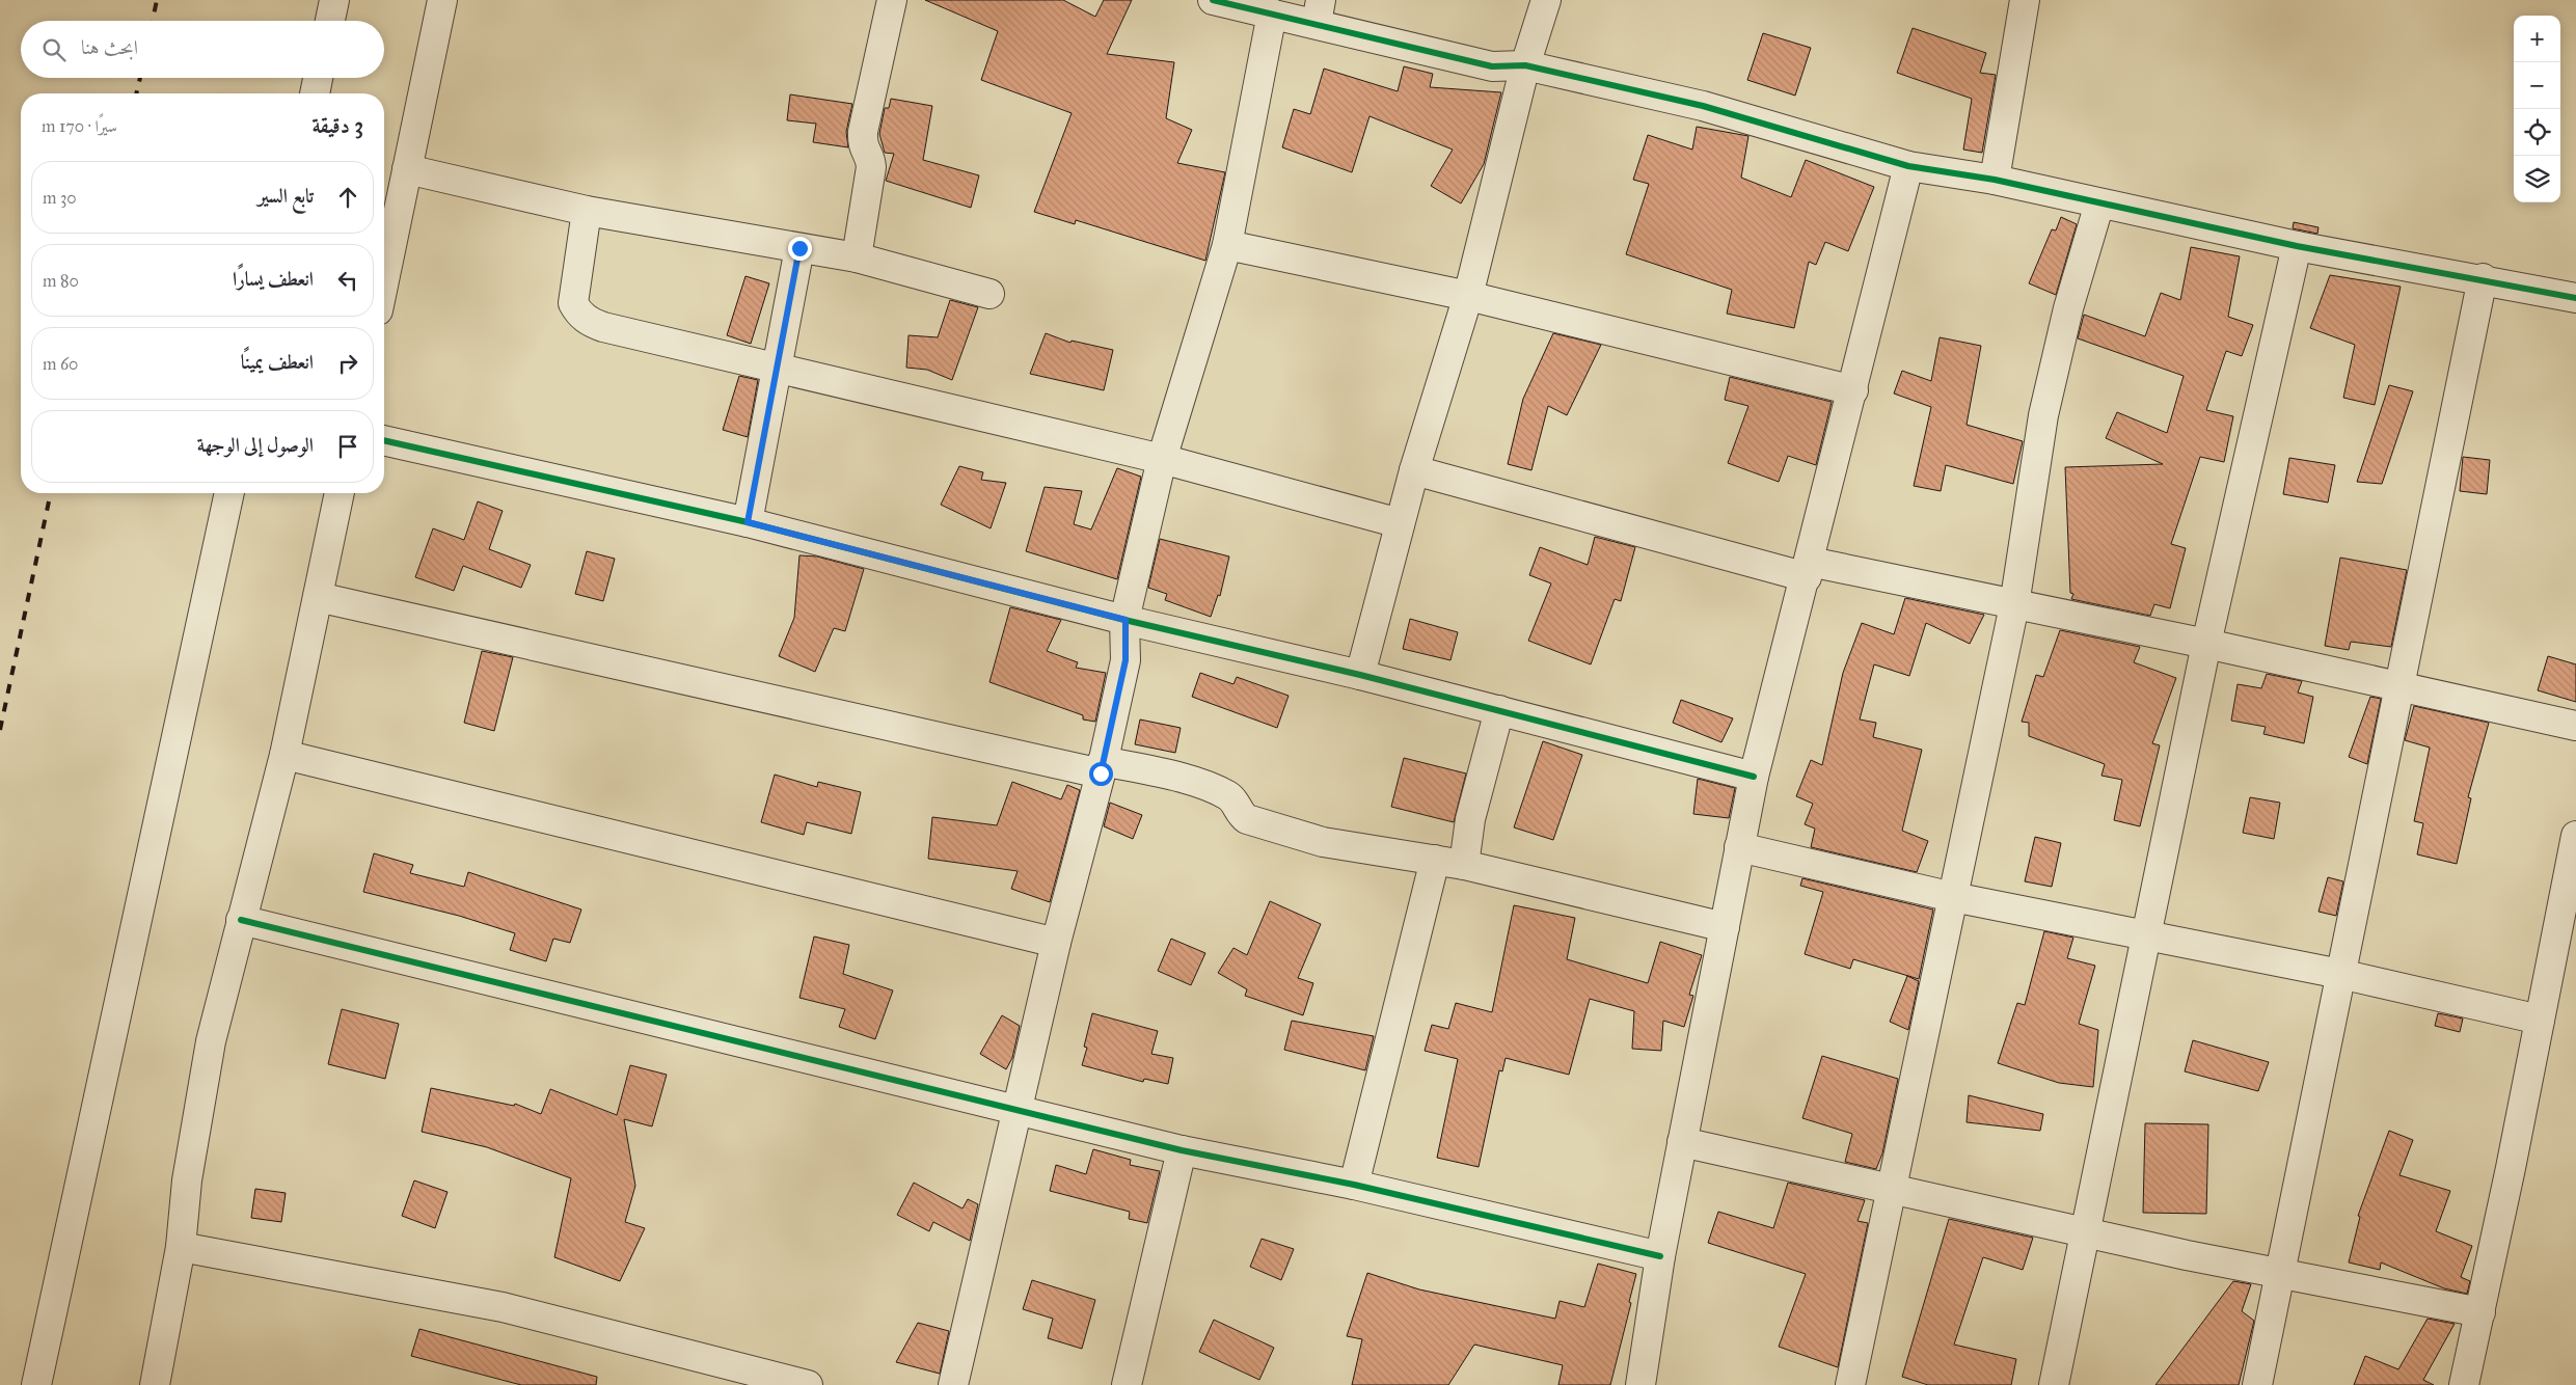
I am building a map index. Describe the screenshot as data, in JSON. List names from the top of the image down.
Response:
{
  "page": {
    "map_buttons": ["+", "−"],
    "search": "ابحث هنا",
    "heading": ["3 دقيقة", "سيرًا · 170 m"],
    "list": [
      ["تابع السير", "30 m"],
      ["انعطف يسارًا", "80 m"],
      ["انعطف يمينًا", "60 m"],
      "الوصول إلى الوجهة"
    ]
  }
}
